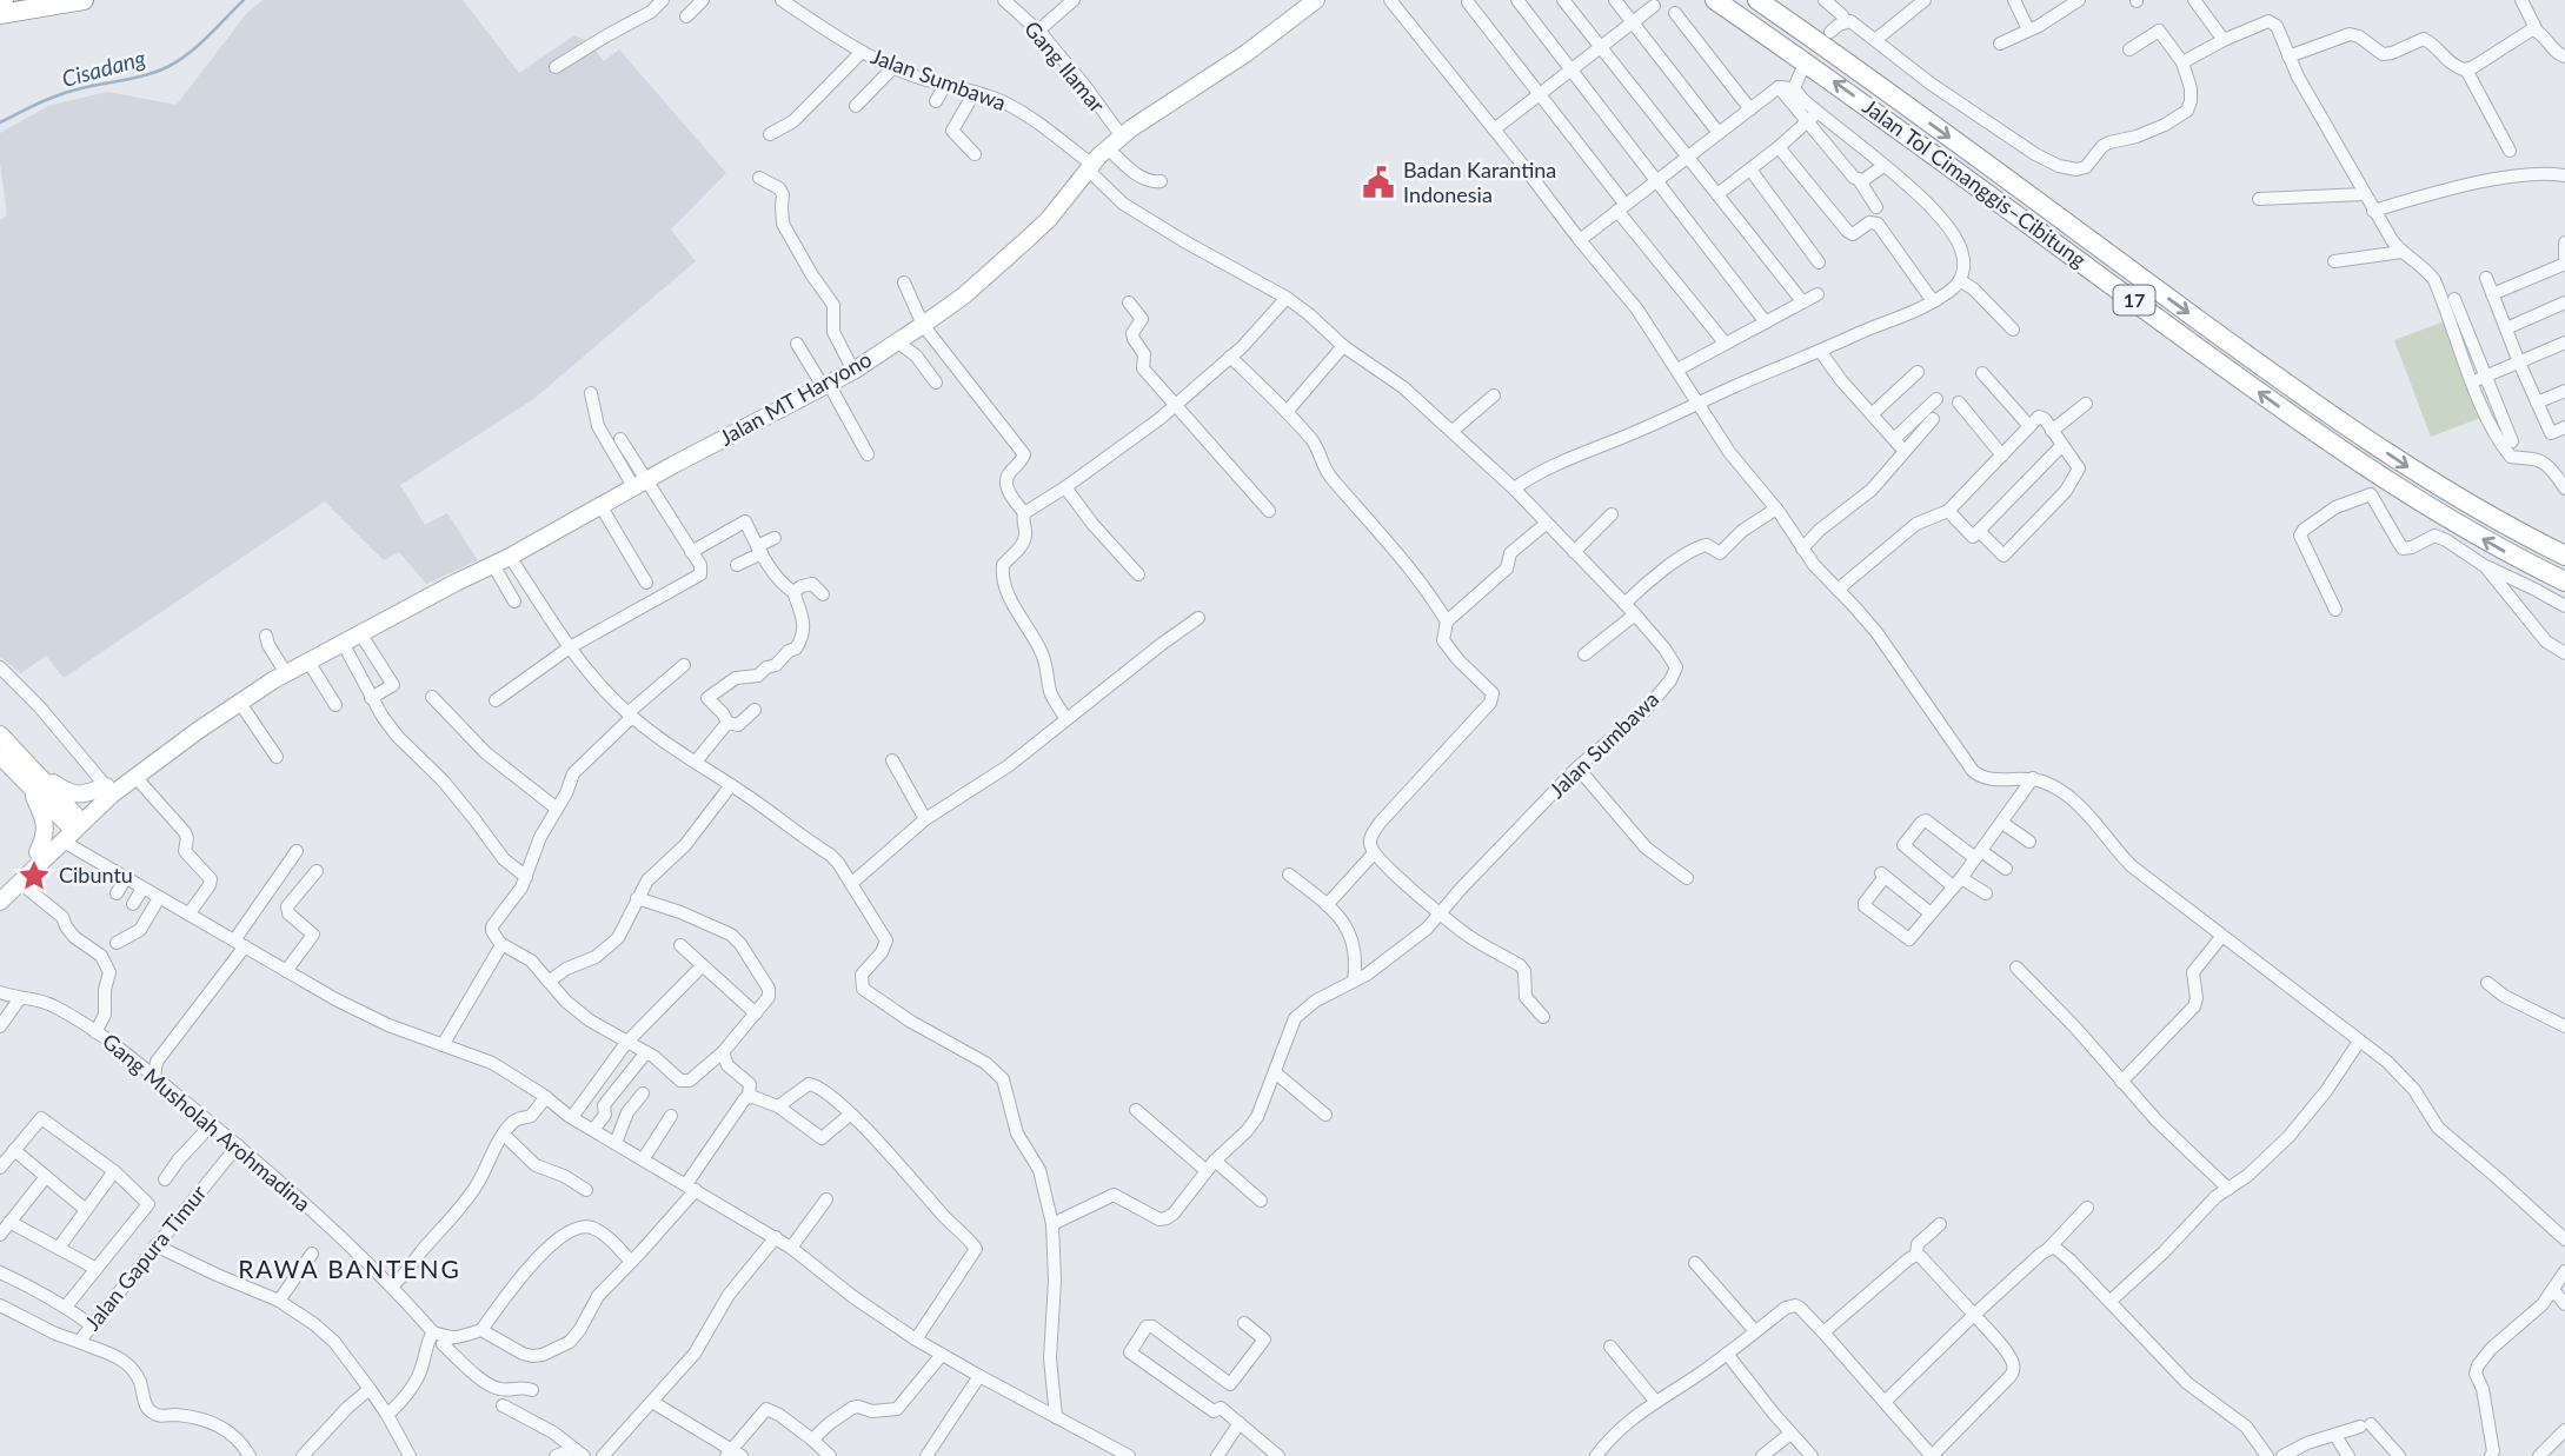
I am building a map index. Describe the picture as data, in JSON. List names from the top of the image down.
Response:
{
  "streets": {
    "highway": ["Jalan Tol Cimanggis–Cibitung", "17"],
    "main road": ["Jalan MT Haryono"],
    "street": [
      "Gang Ilamar",
      "Jalan Sumbawa",
      "Gang Musholah Arohmadina",
      "Jalan Gapura Timur"
    ]
  },
  "crossings": [
    ["Gang Ilamar", "Jalan MT Haryono"],
    ["Jalan Sumbawa", "Jalan MT Haryono"],
    ["Gang Musholah Arohmadina", "Jalan Gapura Timur"]
  ],
  "districts": ["RAWA BANTENG"],
  "water": ["Cisadang"],
  "places": {
    "public building": ["Badan Karantina Indonesia"],
    "place": ["Cibuntu"]
  }
}
